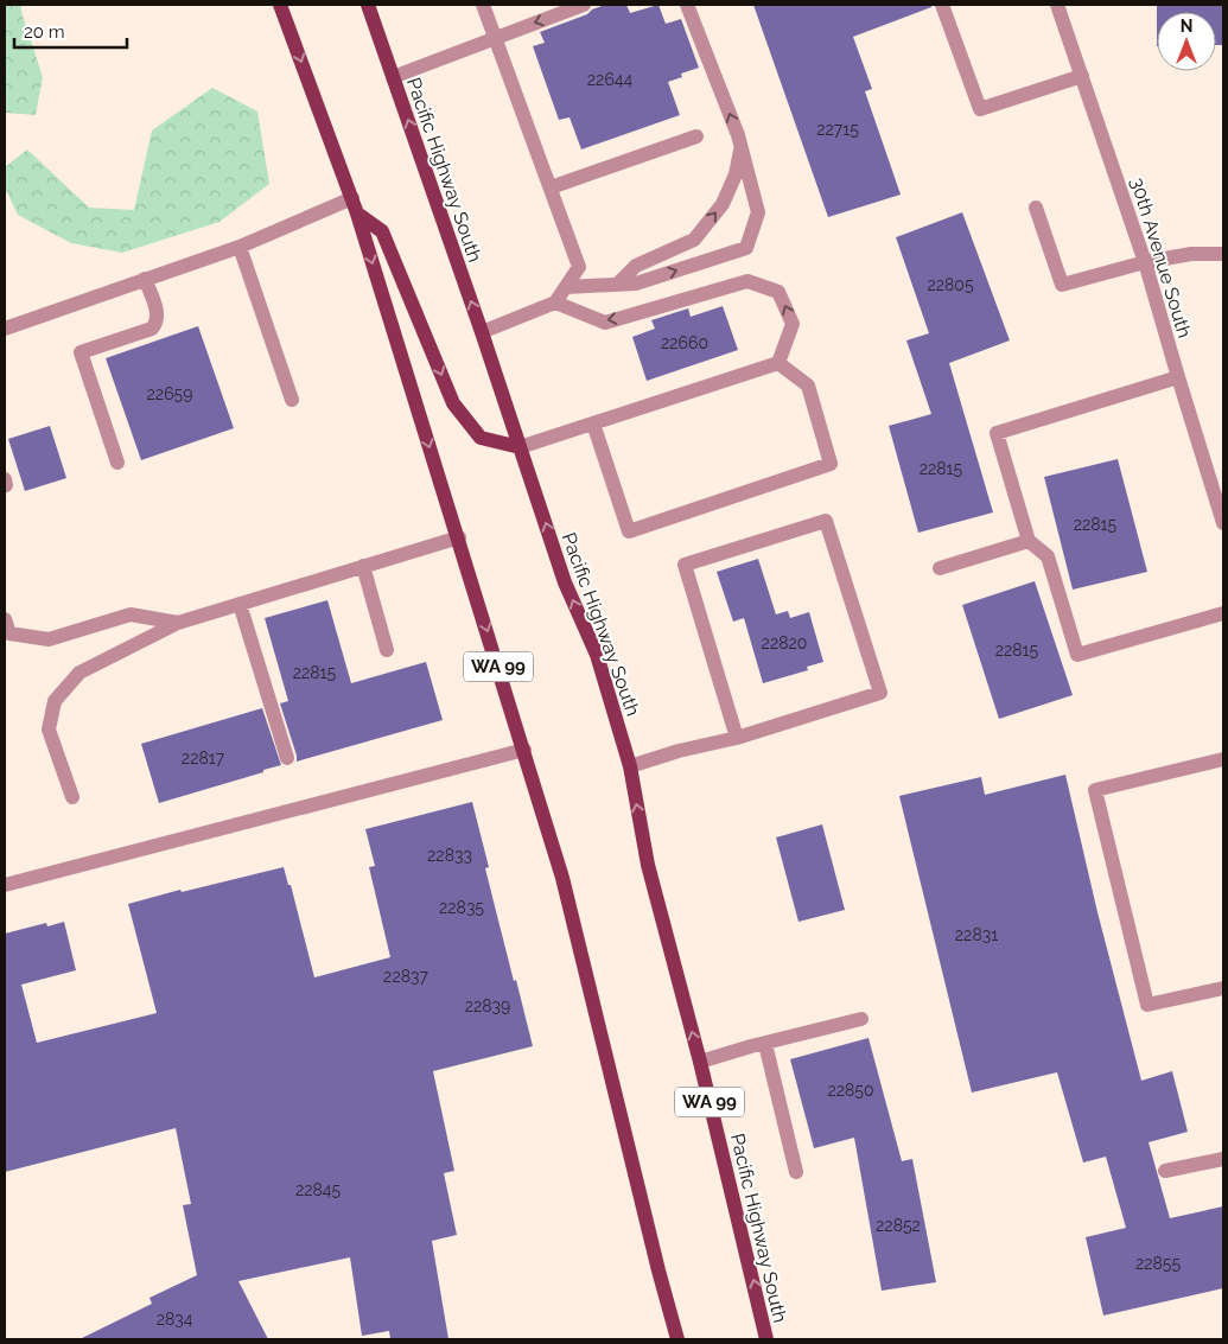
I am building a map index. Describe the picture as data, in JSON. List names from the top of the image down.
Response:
{
  "streets": {
    "main road": ["Pacific Highway South", "WA 99"],
    "street": ["30th Avenue South"]
  },
  "house_numbers": [
    "22644",
    "22715",
    "22805",
    "22660",
    "22659",
    "22815",
    "22815",
    "22820",
    "22815",
    "22815",
    "22817",
    "22833",
    "22835",
    "22831",
    "22837",
    "22839",
    "22850",
    "22845",
    "22852",
    "22855",
    "2834"
  ],
  "scale_bar": "20 m",
  "north": "top"
}
